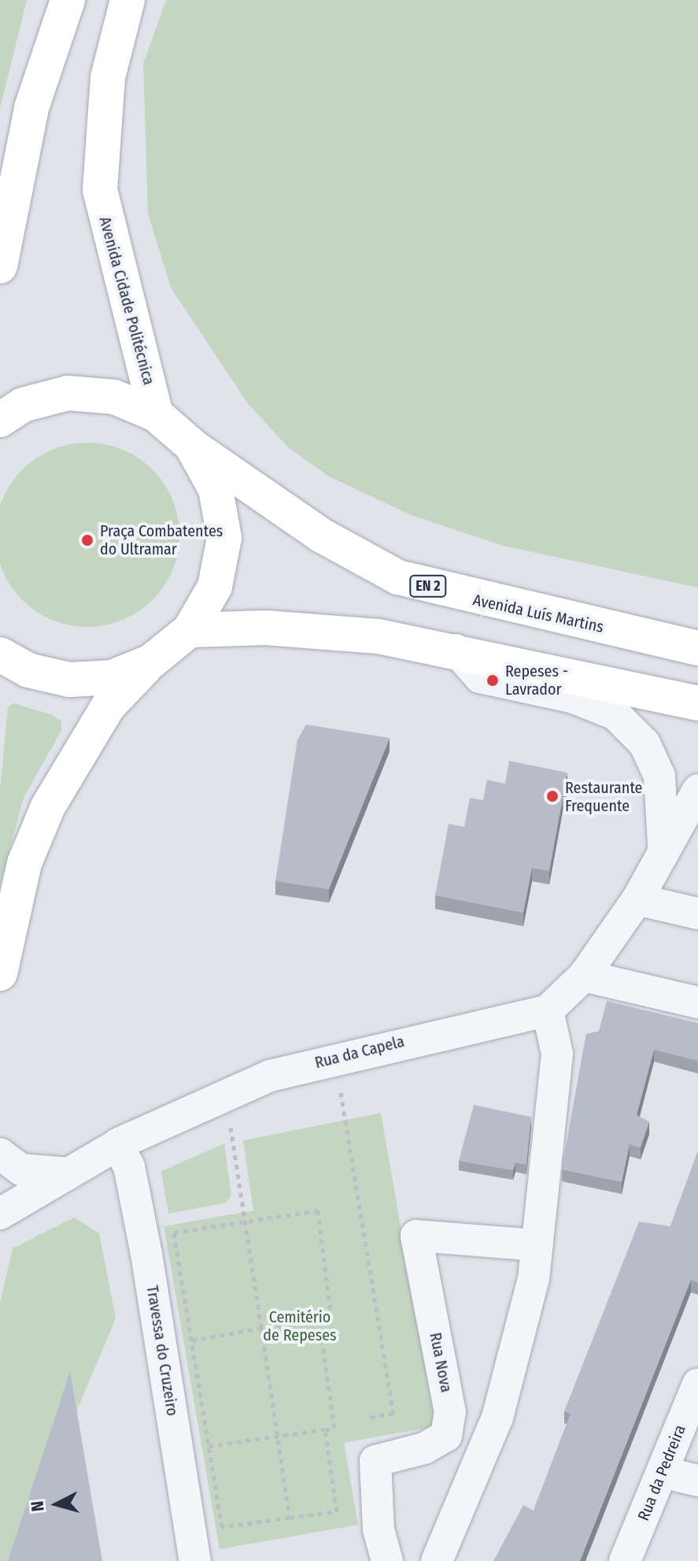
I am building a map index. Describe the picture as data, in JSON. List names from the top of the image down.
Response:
{
  "streets": {
    "main road": ["Avenida Cidade Politécnica", "EN 2", "Avenida Luís Martins"],
    "street": [
      "Rua da Capela",
      "Travessa do Cruzeiro",
      "Rua Nova",
      "Rua da Pedreira"
    ]
  },
  "crossings": [
    ["Avenida Cidade Politécnica", "EN 2"],
    ["EN 2", "Avenida Luís Martins"],
    ["Rua da Capela", "Travessa do Cruzeiro"]
  ],
  "parks": ["Cemitério de Repeses"],
  "places": ["Praça Combatentes do Ultramar", "Repeses - Lavrador", "Restaurante Frequente"],
  "north": "left"
}
